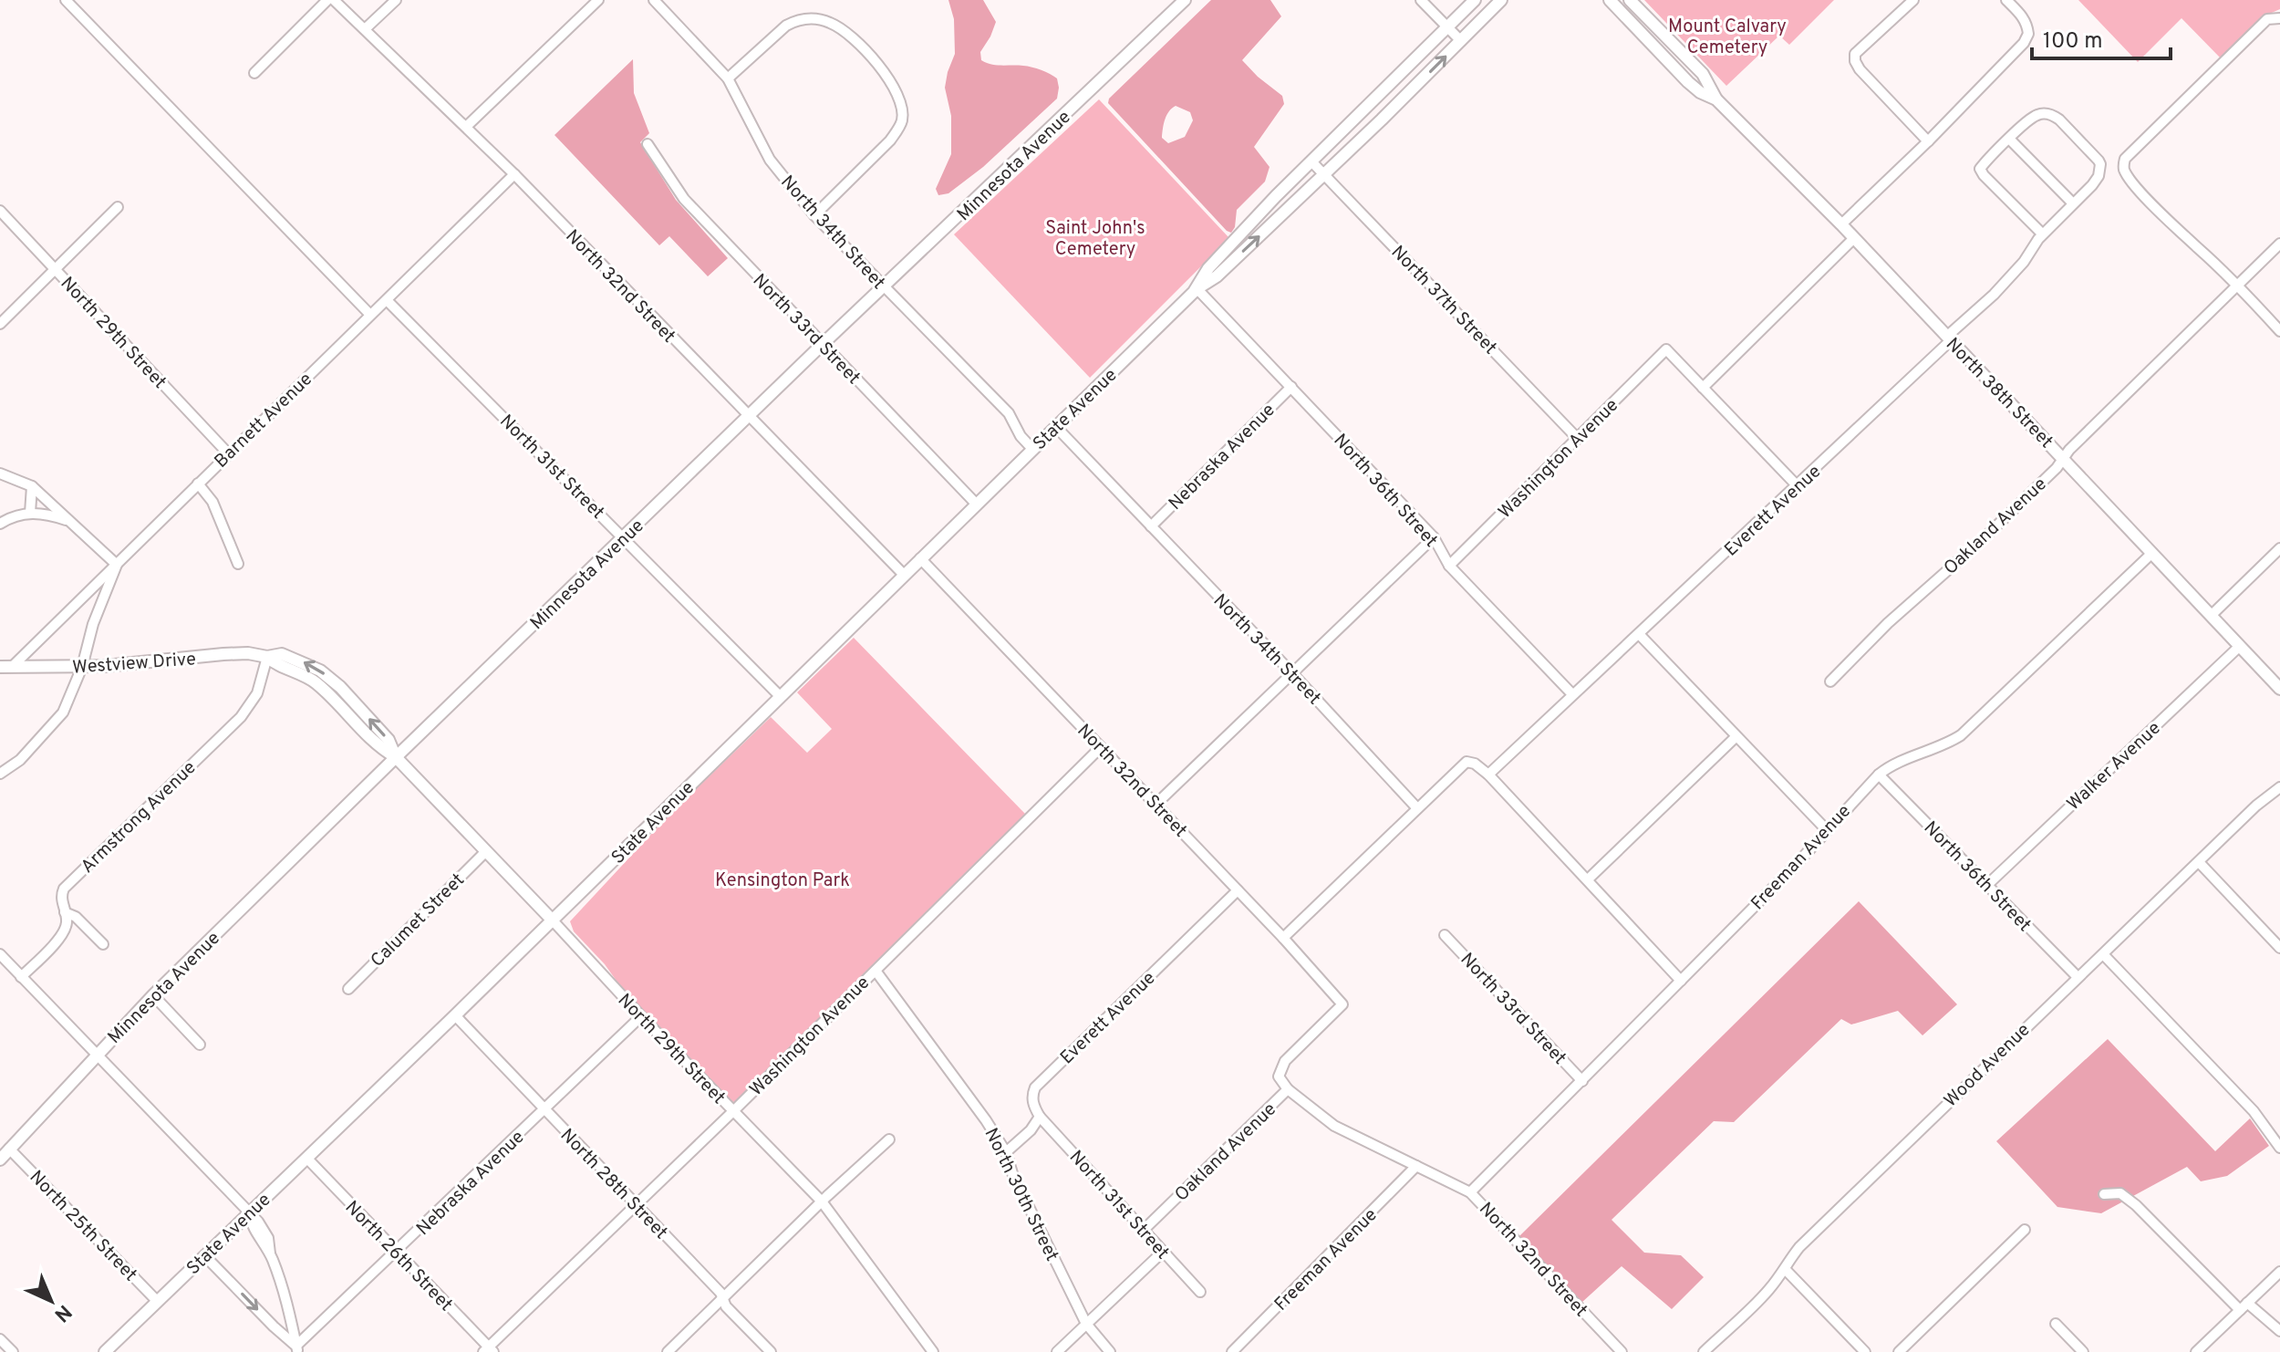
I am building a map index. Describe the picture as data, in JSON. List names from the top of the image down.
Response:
{
  "streets": {
    "main road": [
      "Minnesota Avenue",
      "North 29th Street",
      "North 38th Street",
      "State Avenue",
      "Westview Drive"
    ],
    "street": [
      "North 34th Street",
      "North 32nd Street",
      "North 37th Street",
      "North 33rd Street",
      "Barnett Avenue",
      "Nebraska Avenue",
      "Washington Avenue",
      "North 31st Street",
      "North 36th Street",
      "Everett Avenue",
      "Oakland Avenue",
      "Walker Avenue",
      "Armstrong Avenue",
      "Freeman Avenue",
      "Calumet Street",
      "Wood Avenue",
      "North 28th Street",
      "North 30th Street",
      "North 25th Street",
      "North 26th Street"
    ]
  },
  "crossings": [
    ["Minnesota Avenue", "North 34th Street"],
    ["Minnesota Avenue", "North 32nd Street"],
    ["Minnesota Avenue", "North 33rd Street"],
    ["Minnesota Avenue", "North 29th Street"],
    ["Minnesota Avenue", "North 31st Street"],
    ["Minnesota Avenue", "Westview Drive"],
    ["Minnesota Avenue", "North 25th Street"],
    ["North 34th Street", "State Avenue"],
    ["North 34th Street", "Nebraska Avenue"],
    ["North 32nd Street", "State Avenue"],
    ["North 32nd Street", "Barnett Avenue"],
    ["North 32nd Street", "Washington Avenue"],
    ["North 32nd Street", "Everett Avenue"],
    ["North 32nd Street", "Oakland Avenue"],
    ["North 32nd Street", "Freeman Avenue"],
    ["North 37th Street", "State Avenue"],
    ["North 37th Street", "Washington Avenue"],
    ["North 33rd Street", "State Avenue"],
    ["North 33rd Street", "Freeman Avenue"],
    ["North 29th Street", "State Avenue"],
    ["North 29th Street", "Barnett Avenue"],
    ["North 29th Street", "Nebraska Avenue"],
    ["North 29th Street", "Washington Avenue"],
    ["North 29th Street", "Westview Drive"],
    ["North 29th Street", "Calumet Street"],
    ["North 38th Street", "Everett Avenue"],
    ["North 38th Street", "Oakland Avenue"],
    ["North 38th Street", "Walker Avenue"],
    ["North 38th Street", "Freeman Avenue"],
    ["State Avenue", "North 31st Street"],
    ["State Avenue", "North 36th Street"],
    ["State Avenue", "North 28th Street"],
    ["State Avenue", "North 25th Street"],
    ["State Avenue", "North 26th Street"],
    ["Barnett Avenue", "North 31st Street"],
    ["Barnett Avenue", "Westview Drive"],
    ["Nebraska Avenue", "North 36th Street"],
    ["Nebraska Avenue", "North 28th Street"],
    ["Nebraska Avenue", "North 26th Street"],
    ["Washington Avenue", "North 36th Street"],
    ["Washington Avenue", "North 28th Street"],
    ["Washington Avenue", "North 30th Street"],
    ["Washington Avenue", "North 26th Street"],
    ["North 31st Street", "Everett Avenue"],
    ["North 31st Street", "Oakland Avenue"],
    ["North 36th Street", "Everett Avenue"],
    ["North 36th Street", "Walker Avenue"],
    ["North 36th Street", "Freeman Avenue"],
    ["North 36th Street", "Wood Avenue"],
    ["Westview Drive", "Armstrong Avenue"]
  ],
  "parks": ["Mount Calvary Cemetery", "Saint John's Cemetery", "Kensington Park"],
  "scale_bar": "100 m",
  "north": "bottom right"
}
